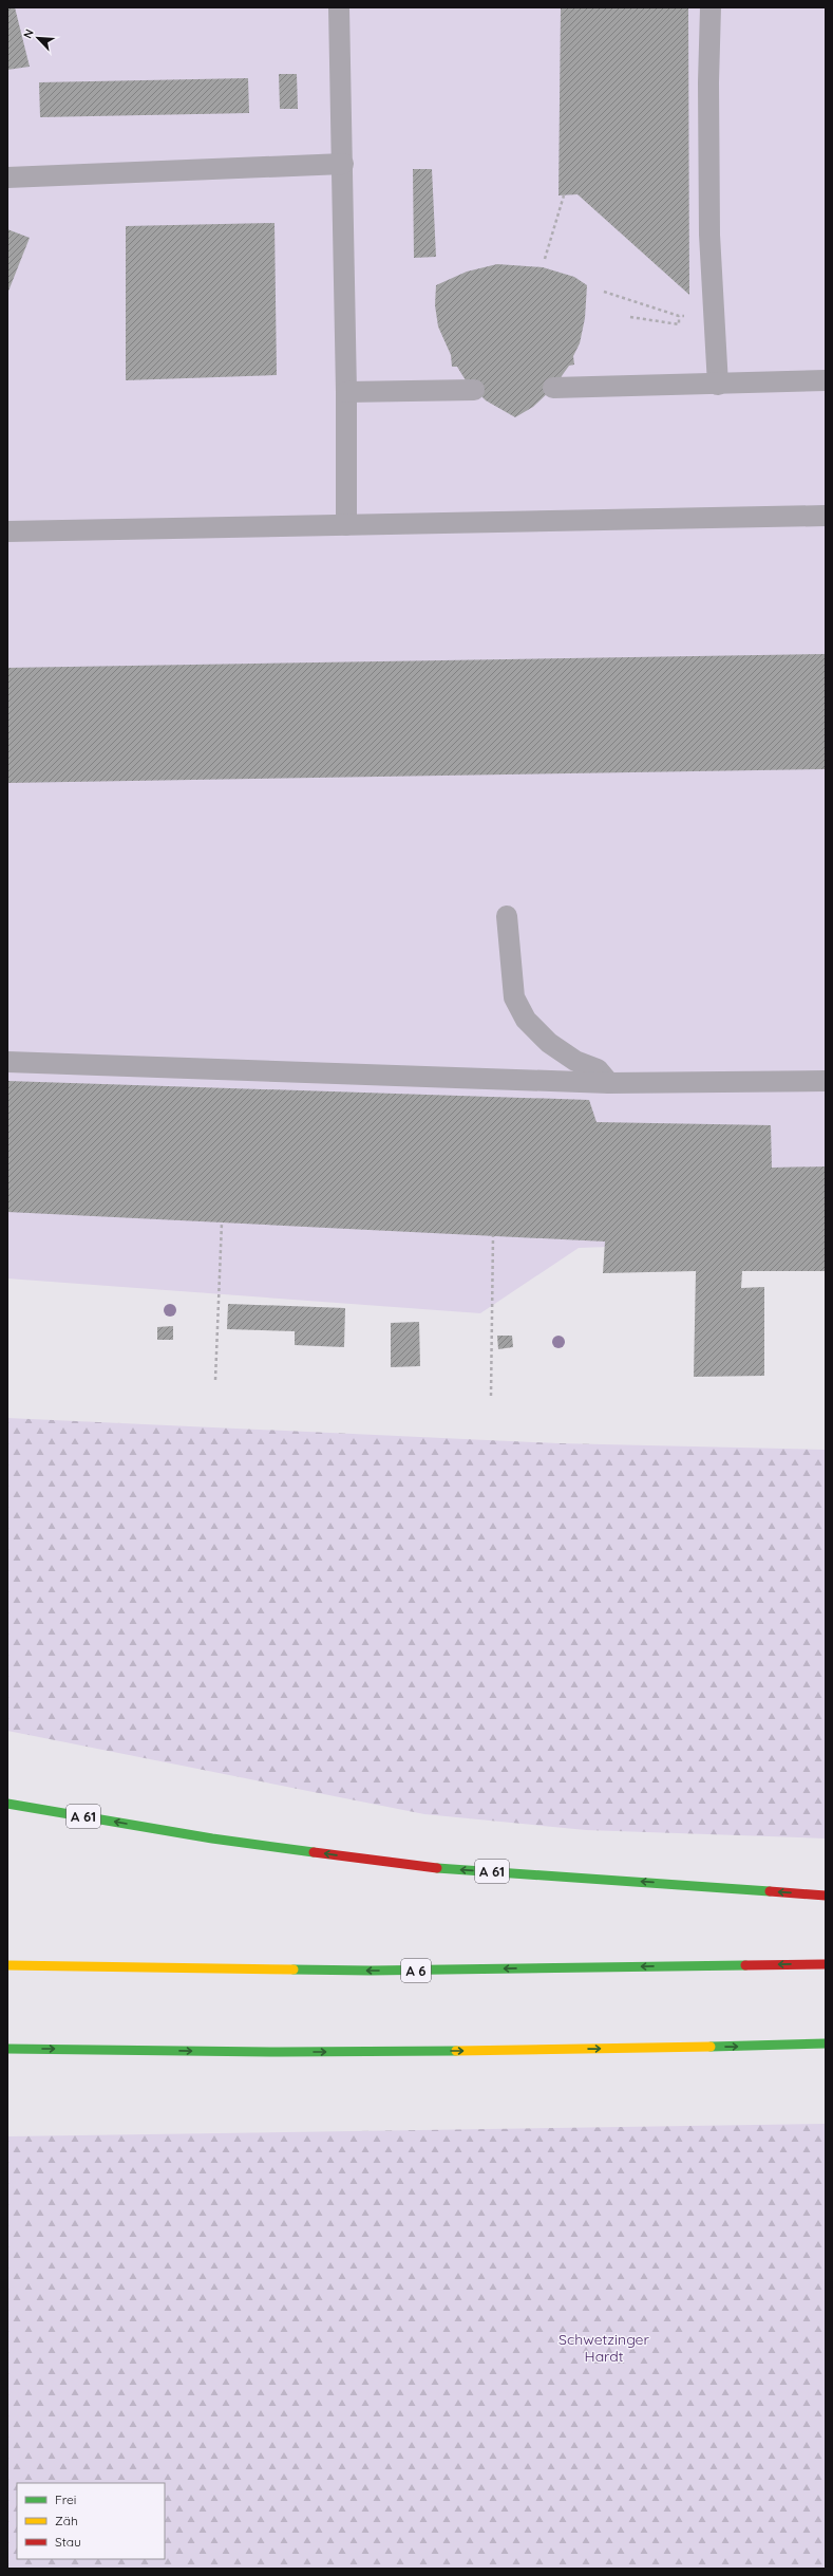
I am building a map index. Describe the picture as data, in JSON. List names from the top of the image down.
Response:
{
  "streets": {
    "highway": ["A 61", "A 6"]
  },
  "parks": ["Schwetzinger Hardt"],
  "legend": ["Frei", "Zäh", "Stau"],
  "north": "top left"
}
